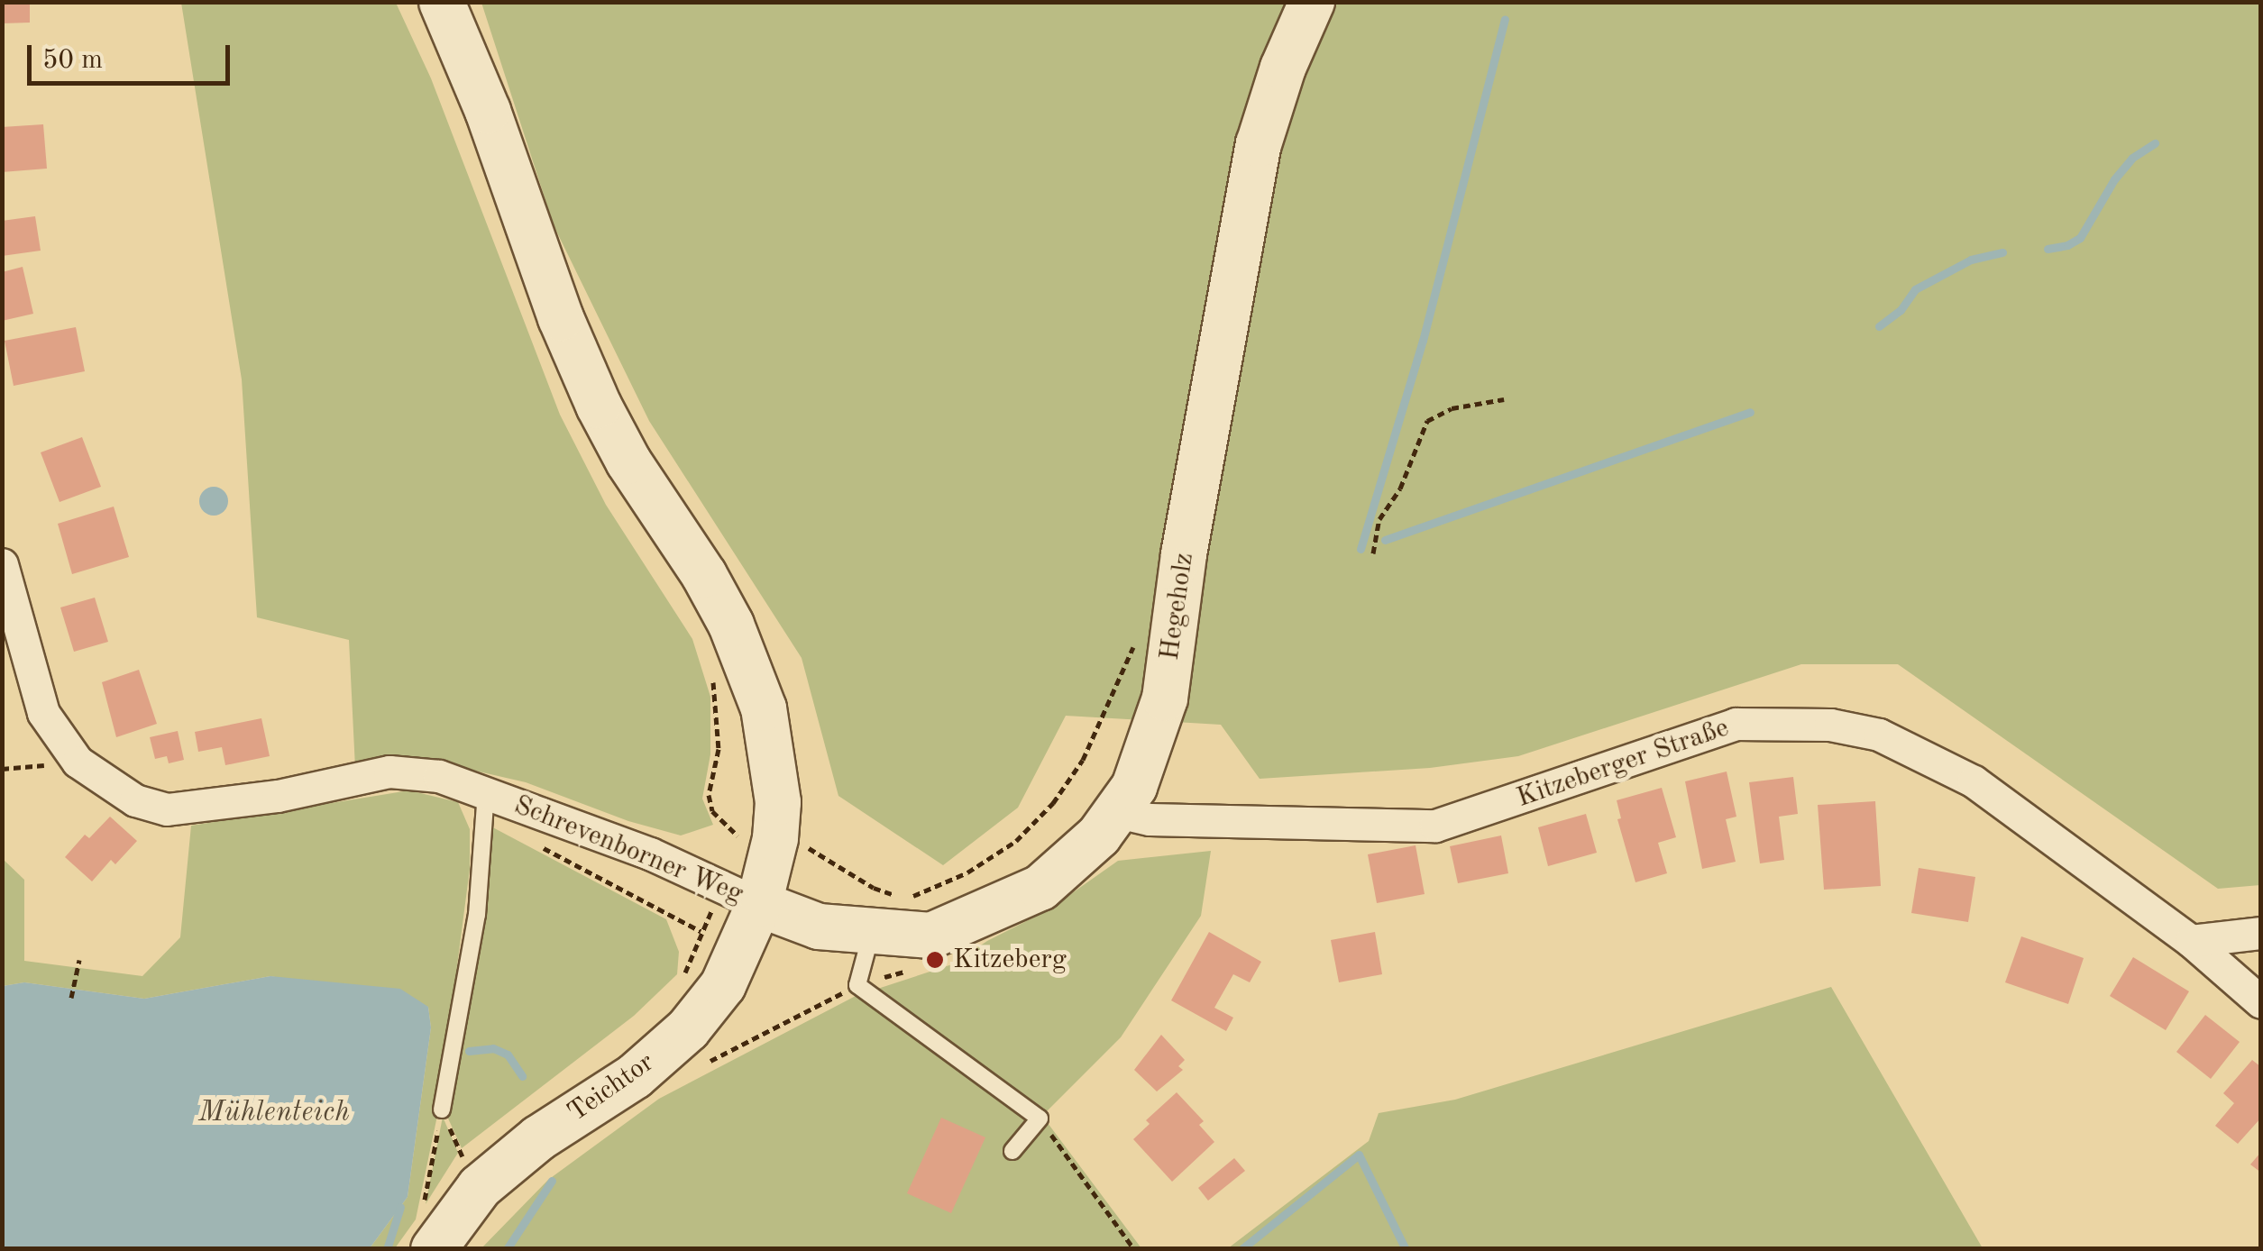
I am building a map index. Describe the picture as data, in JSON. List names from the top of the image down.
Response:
{
  "streets": {
    "street": [
      "Hegeholz",
      "Kitzeberger Straße",
      "Schrevenborner Weg",
      "Teichtor"
    ]
  },
  "crossings": [
    ["Hegeholz", "Kitzeberger Straße"],
    ["Hegeholz", "Schrevenborner Weg"],
    ["Hegeholz", "Teichtor"],
    ["Schrevenborner Weg", "Teichtor"]
  ],
  "water": ["Mühlenteich"],
  "places": ["Kitzeberg"],
  "scale_bar": "50 m"
}
